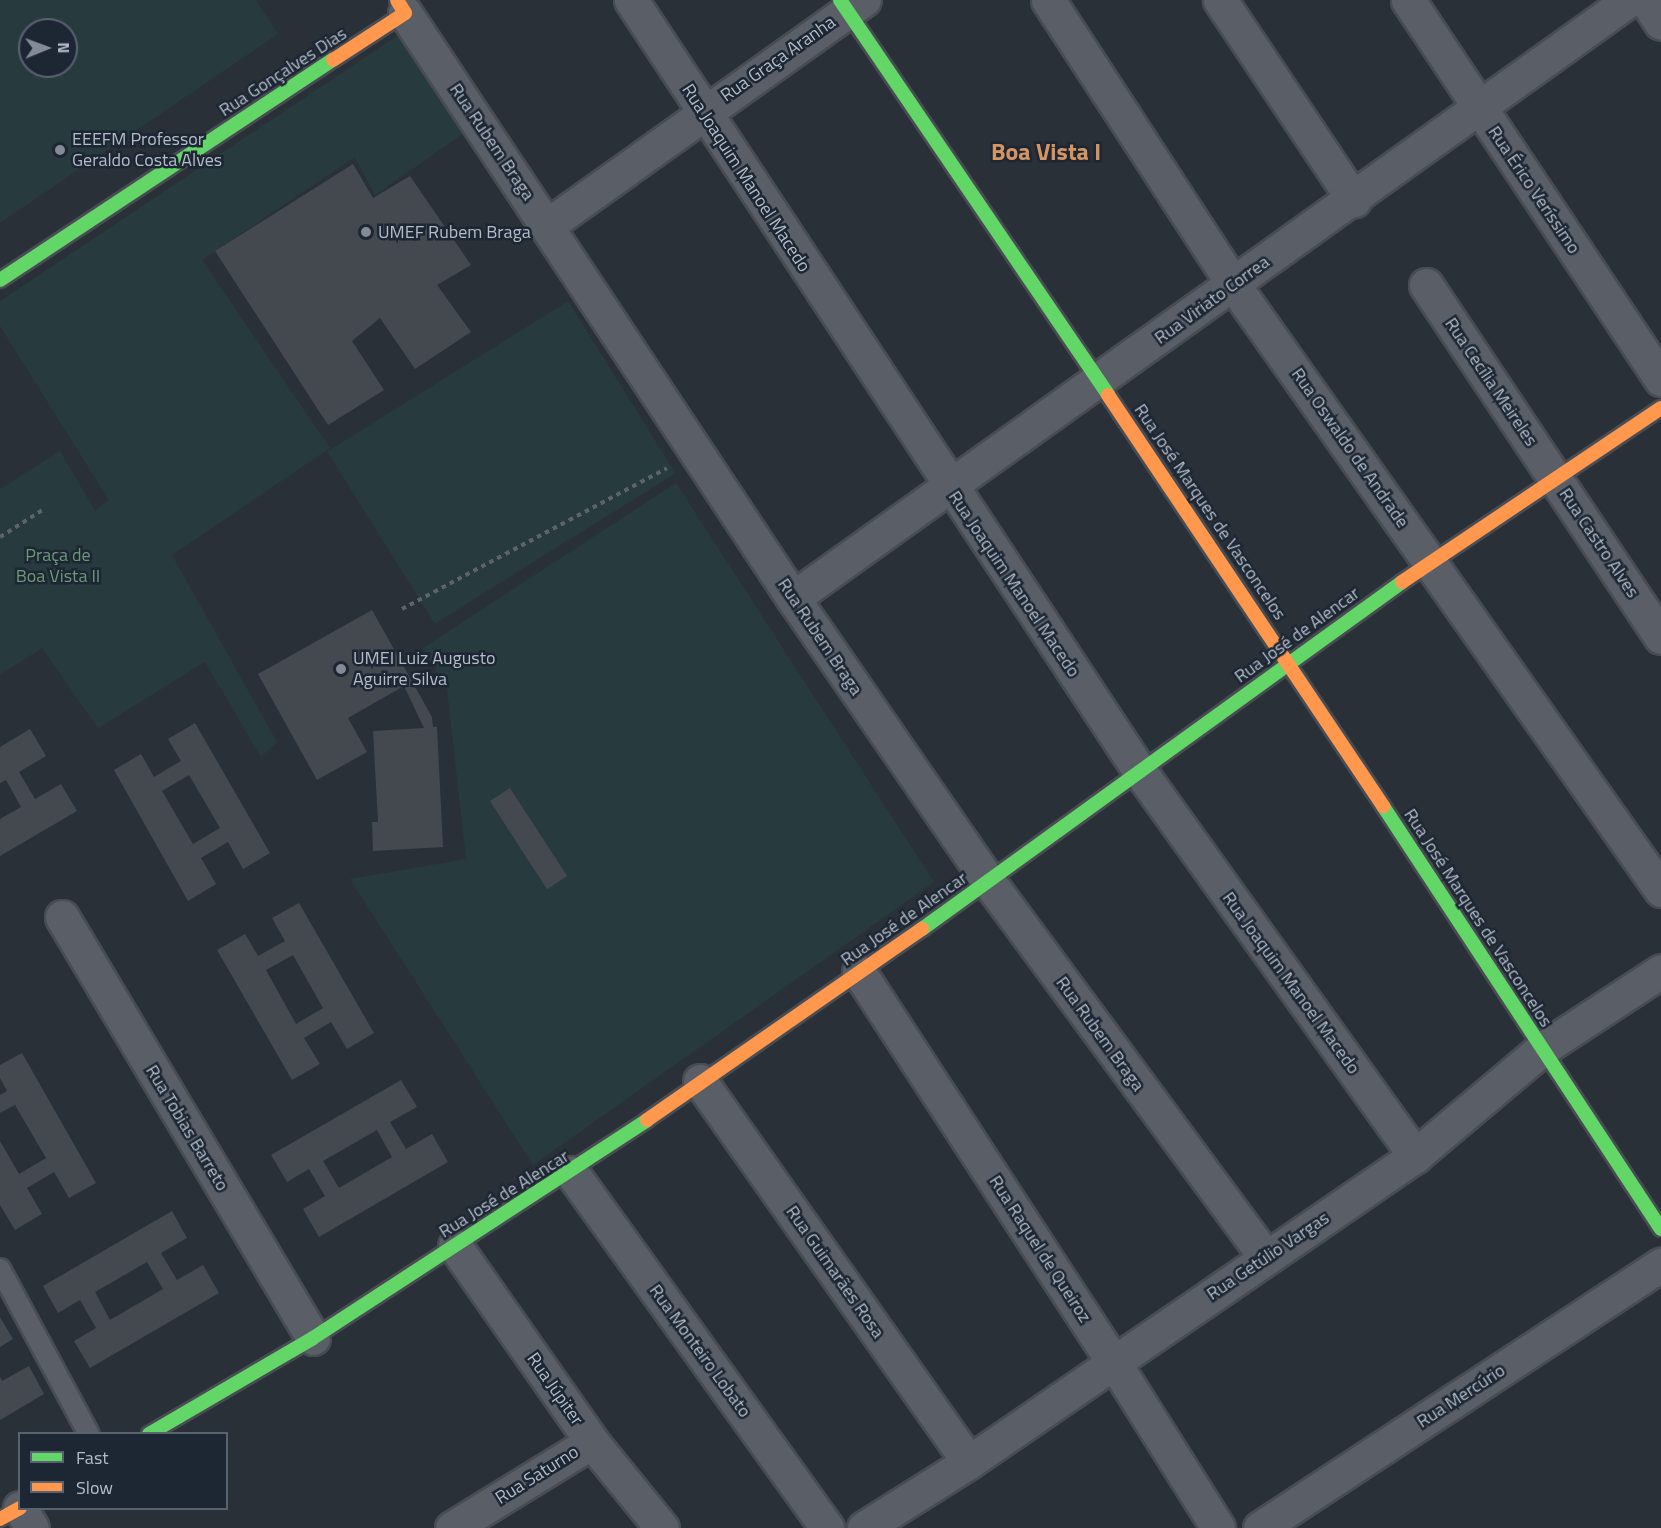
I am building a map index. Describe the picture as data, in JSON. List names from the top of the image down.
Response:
{
  "streets": {
    "street": [
      "Rua Graça Aranha",
      "Rua Gonçalves Dias",
      "Rua Rubem Braga",
      "Rua Joaquim Manoel Macedo",
      "Rua Érico Veríssimo",
      "Rua Viriato Correa",
      "Rua Cecília Meireles",
      "Rua Oswaldo de Andrade",
      "Rua José Marques de Vasconcelos",
      "Rua Castro Alves",
      "Rua José de Alencar",
      "Rua Tobias Barreto",
      "Rua Raquel de Queiroz",
      "Rua Getúlio Vargas",
      "Rua Guimarães Rosa",
      "Rua Monteiro Lobato",
      "Rua Júpiter",
      "Rua Mercúrio",
      "Rua Saturno"
    ]
  },
  "crossings": [
    ["Rua Graça Aranha", "Rua Rubem Braga"],
    ["Rua Graça Aranha", "Rua Joaquim Manoel Macedo"],
    ["Rua Graça Aranha", "Rua José Marques de Vasconcelos"],
    ["Rua Gonçalves Dias", "Rua Rubem Braga"],
    ["Rua Rubem Braga", "Rua Viriato Correa"],
    ["Rua Rubem Braga", "Rua José de Alencar"],
    ["Rua Rubem Braga", "Rua Getúlio Vargas"],
    ["Rua Joaquim Manoel Macedo", "Rua Viriato Correa"],
    ["Rua Joaquim Manoel Macedo", "Rua José de Alencar"],
    ["Rua Joaquim Manoel Macedo", "Rua Getúlio Vargas"],
    ["Rua Érico Veríssimo", "Rua Viriato Correa"],
    ["Rua Viriato Correa", "Rua Oswaldo de Andrade"],
    ["Rua Viriato Correa", "Rua José Marques de Vasconcelos"],
    ["Rua Cecília Meireles", "Rua Castro Alves"],
    ["Rua Cecília Meireles", "Rua José de Alencar"],
    ["Rua Oswaldo de Andrade", "Rua José de Alencar"],
    ["Rua José Marques de Vasconcelos", "Rua José de Alencar"],
    ["Rua José Marques de Vasconcelos", "Rua Getúlio Vargas"],
    ["Rua Castro Alves", "Rua José de Alencar"],
    ["Rua José de Alencar", "Rua Tobias Barreto"],
    ["Rua José de Alencar", "Rua Raquel de Queiroz"],
    ["Rua José de Alencar", "Rua Guimarães Rosa"],
    ["Rua José de Alencar", "Rua Monteiro Lobato"],
    ["Rua José de Alencar", "Rua Júpiter"],
    ["Rua Raquel de Queiroz", "Rua Getúlio Vargas"],
    ["Rua Getúlio Vargas", "Rua Guimarães Rosa"],
    ["Rua Júpiter", "Rua Saturno"]
  ],
  "districts": ["Boa Vista I"],
  "parks": ["Praça de Boa Vista II"],
  "places": ["EEEFM Professor Geraldo Costa Alves", "UMEF Rubem Braga", "UMEI Luiz Augusto Aguirre Silva"],
  "legend": ["Fast", "Slow"],
  "north": "right"
}
